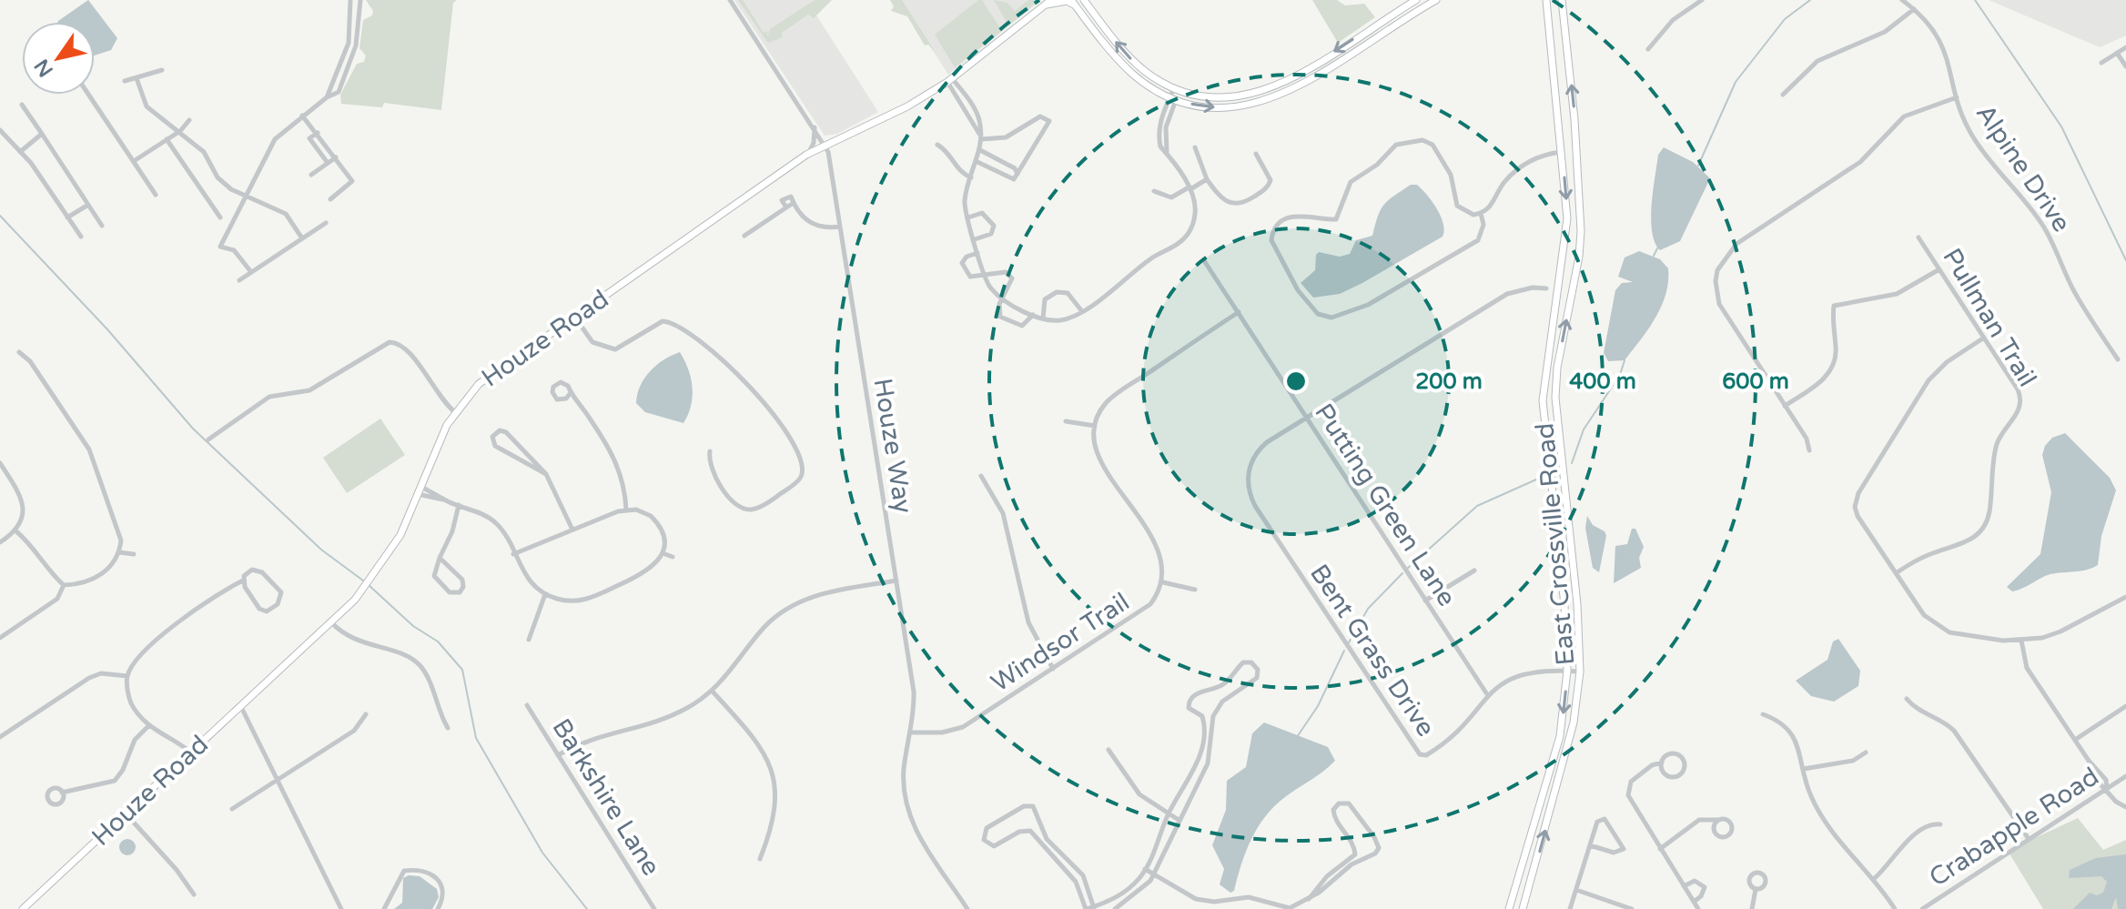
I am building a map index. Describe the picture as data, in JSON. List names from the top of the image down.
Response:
{
  "streets": {
    "main road": ["Houze Road", "East Crossville Road"],
    "street": [
      "Alpine Drive",
      "Pullman Trail",
      "Houze Way",
      "Putting Green Lane",
      "Windsor Trail",
      "Bent Grass Drive",
      "Barkshire Lane",
      "Crabapple Road"
    ]
  },
  "crossings": [
    ["Houze Road", "Houze Way"],
    ["Houze Way", "Windsor Trail"],
    ["Putting Green Lane", "Bent Grass Drive"],
    ["East Crossville Road", "Bent Grass Drive"]
  ],
  "north": "bottom left",
  "rings": ["200 m", "400 m", "600 m"]
}
